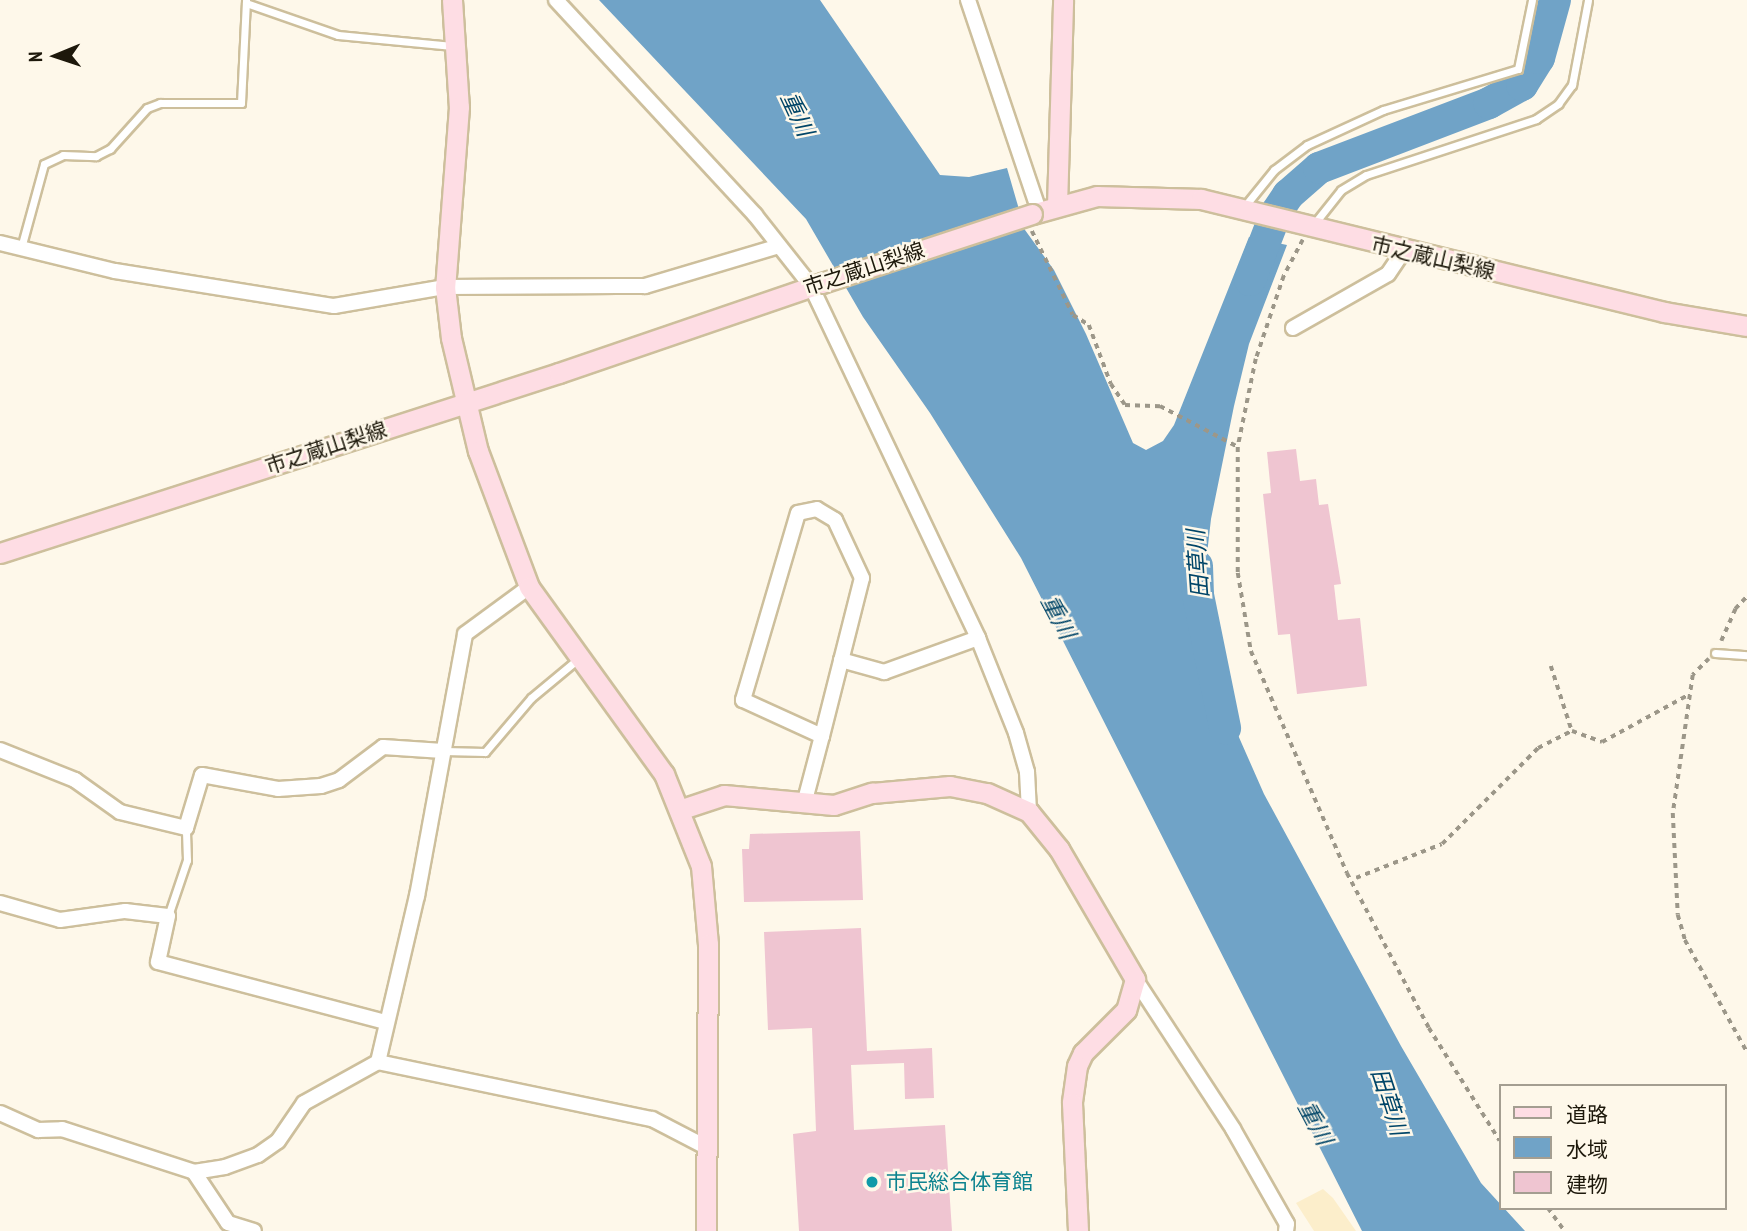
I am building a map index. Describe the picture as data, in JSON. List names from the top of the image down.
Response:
{
  "streets": {
    "street": ["市之蔵山梨線"]
  },
  "water": ["重川", "田草川"],
  "places": ["市民総合体育館"],
  "legend": ["道路", "水域", "建物"],
  "north": "left"
}
